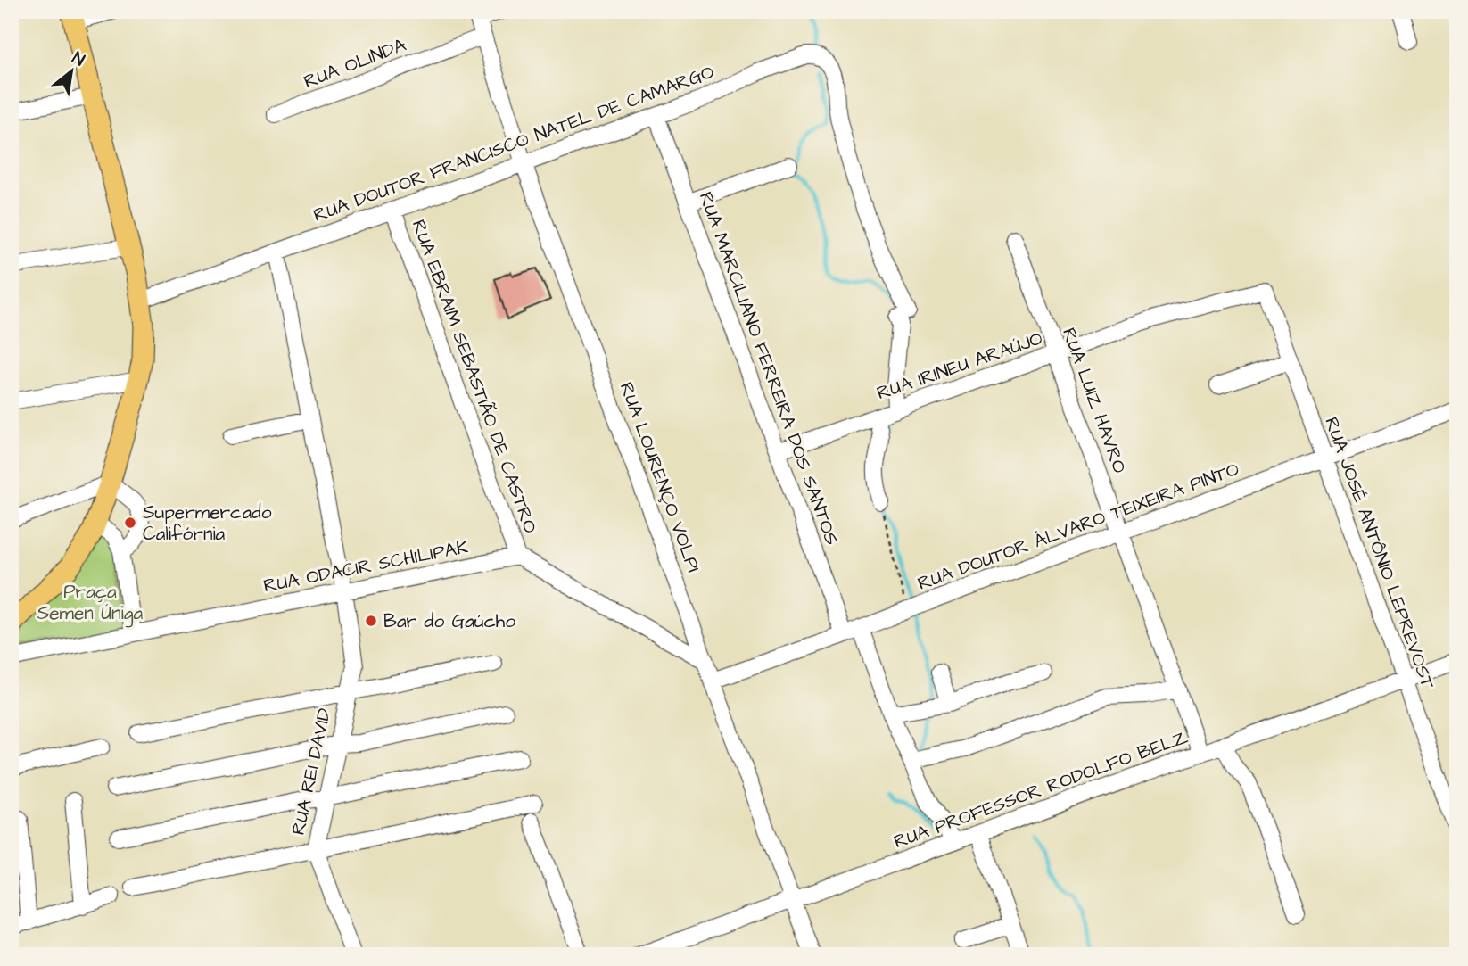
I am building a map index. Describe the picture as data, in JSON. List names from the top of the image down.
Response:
{
  "streets": {
    "street": [
      "RUA OLINDA",
      "RUA DOUTOR FRANCISCO NATEL DE CAMARGO",
      "RUA IRINEU ARAÚJO",
      "RUA MARCILIANO FERREIRA DOS SANTOS",
      "RUA EBRAIM SEBASTIÃO DE CASTRO",
      "RUA LUIZ HAVRO",
      "RUA LOURENÇO VOLPI",
      "RUA DOUTOR ÁLVARO TEIXEIRA PINTO",
      "RUA JOSÉ ANTÔNIO LEPREVOST",
      "RUA ODACIR SCHILIPAK",
      "RUA REI DAVID",
      "RUA PROFESSOR RODOLFO BELZ"
    ]
  },
  "crossings": [
    ["RUA OLINDA", "RUA LOURENÇO VOLPI"],
    ["RUA DOUTOR FRANCISCO NATEL DE CAMARGO", "RUA IRINEU ARAÚJO"],
    ["RUA DOUTOR FRANCISCO NATEL DE CAMARGO", "RUA MARCILIANO FERREIRA DOS SANTOS"],
    ["RUA DOUTOR FRANCISCO NATEL DE CAMARGO", "RUA EBRAIM SEBASTIÃO DE CASTRO"],
    ["RUA DOUTOR FRANCISCO NATEL DE CAMARGO", "RUA LOURENÇO VOLPI"],
    ["RUA DOUTOR FRANCISCO NATEL DE CAMARGO", "RUA REI DAVID"],
    ["RUA IRINEU ARAÚJO", "RUA MARCILIANO FERREIRA DOS SANTOS"],
    ["RUA IRINEU ARAÚJO", "RUA LUIZ HAVRO"],
    ["RUA IRINEU ARAÚJO", "RUA JOSÉ ANTÔNIO LEPREVOST"],
    ["RUA MARCILIANO FERREIRA DOS SANTOS", "RUA DOUTOR ÁLVARO TEIXEIRA PINTO"],
    ["RUA EBRAIM SEBASTIÃO DE CASTRO", "RUA ODACIR SCHILIPAK"],
    ["RUA LUIZ HAVRO", "RUA DOUTOR ÁLVARO TEIXEIRA PINTO"],
    ["RUA LUIZ HAVRO", "RUA PROFESSOR RODOLFO BELZ"],
    ["RUA LOURENÇO VOLPI", "RUA DOUTOR ÁLVARO TEIXEIRA PINTO"],
    ["RUA LOURENÇO VOLPI", "RUA PROFESSOR RODOLFO BELZ"],
    ["RUA DOUTOR ÁLVARO TEIXEIRA PINTO", "RUA JOSÉ ANTÔNIO LEPREVOST"],
    ["RUA JOSÉ ANTÔNIO LEPREVOST", "RUA PROFESSOR RODOLFO BELZ"],
    ["RUA ODACIR SCHILIPAK", "RUA REI DAVID"]
  ],
  "parks": ["Praça Semen Úniga"],
  "places": ["Supermercado Califórnia", "Bar do Gaúcho"],
  "north": "top right"
}
